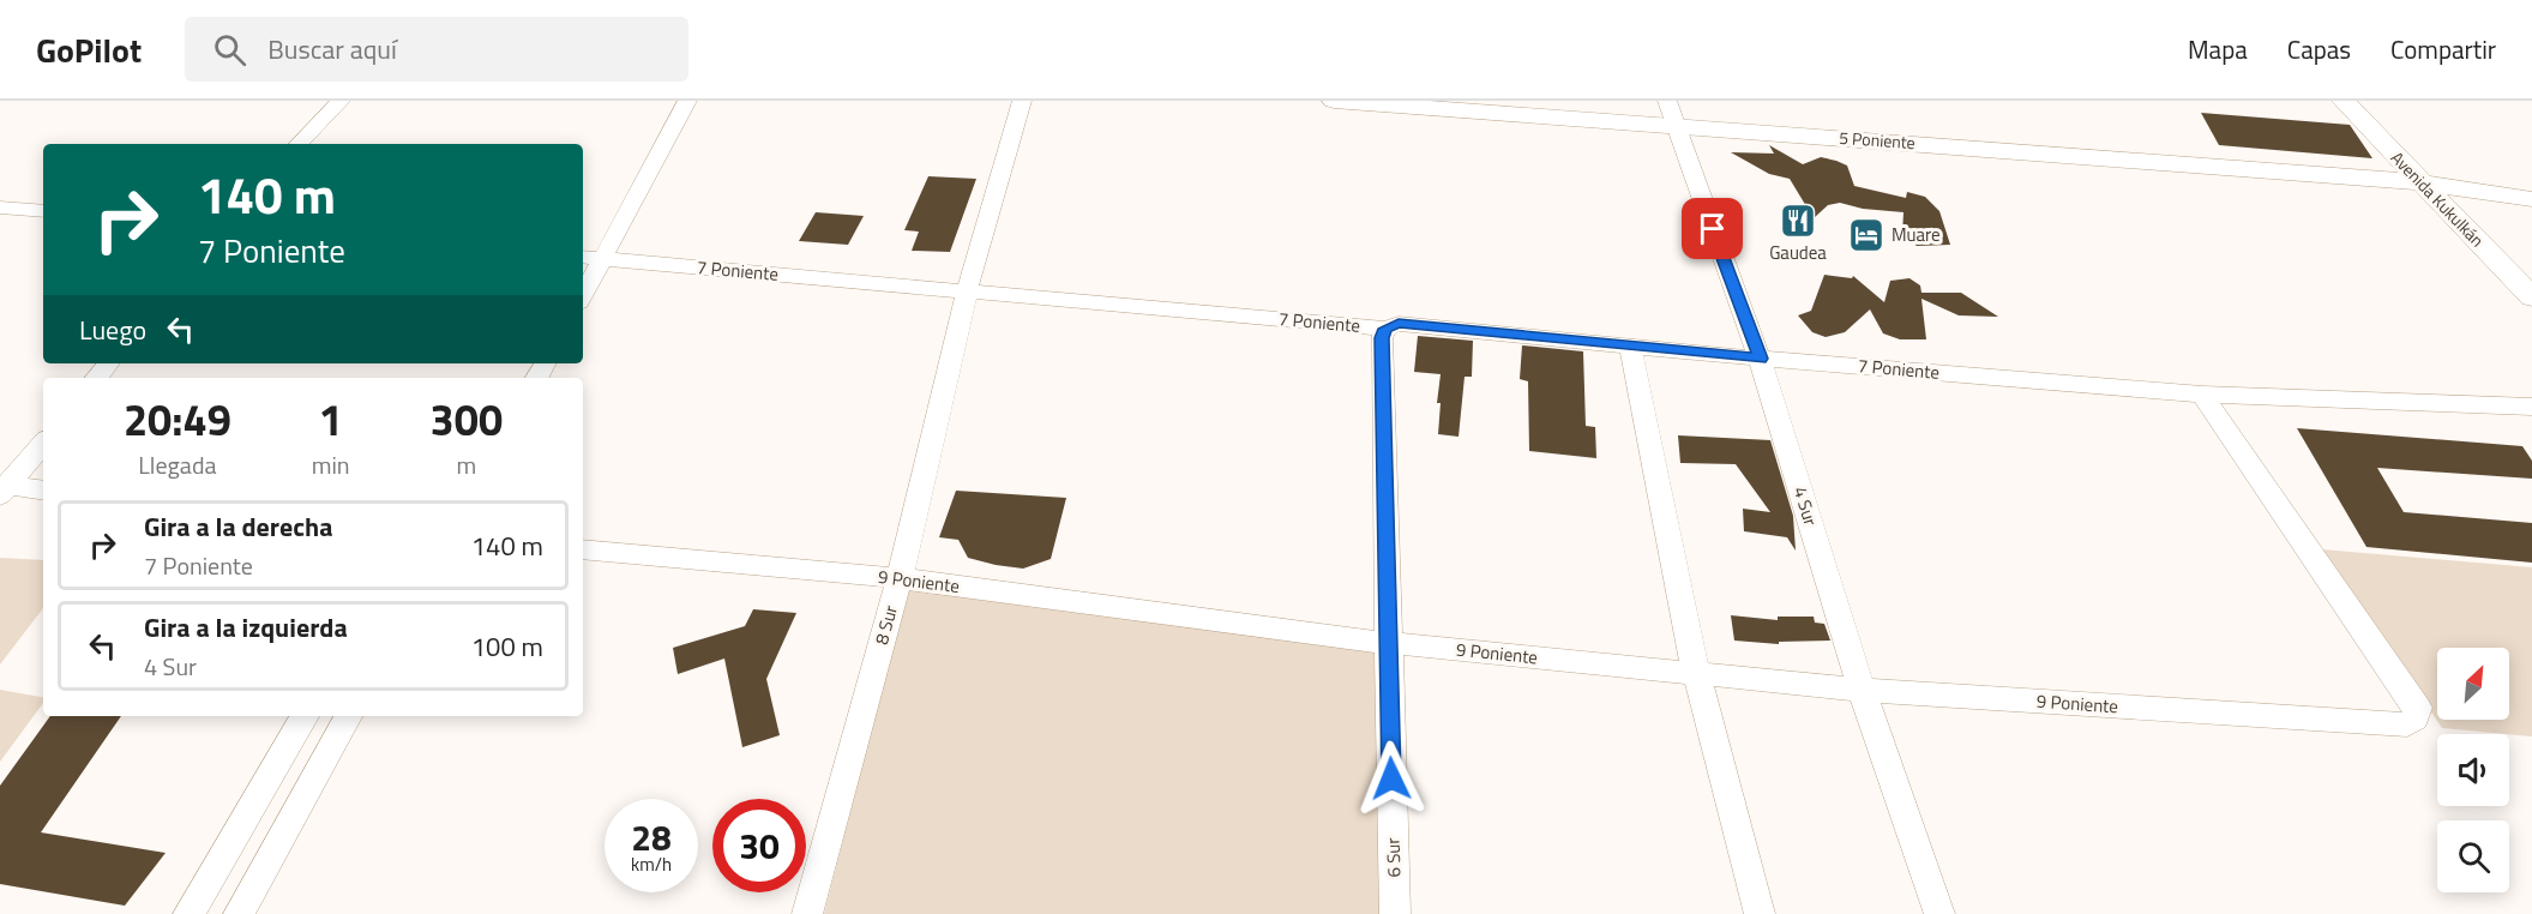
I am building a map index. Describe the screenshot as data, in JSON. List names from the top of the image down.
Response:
{
  "streets": {
    "street": [
      "5 Poniente",
      "Avenida Kukulkán",
      "7 Poniente",
      "4 Sur",
      "9 Poniente",
      "8 Sur",
      "6 Sur"
    ]
  },
  "crossings": [
    ["5 Poniente", "Avenida Kukulkán"],
    ["5 Poniente", "4 Sur"],
    ["7 Poniente", "4 Sur"],
    ["7 Poniente", "9 Poniente"],
    ["7 Poniente", "8 Sur"],
    ["7 Poniente", "6 Sur"],
    ["4 Sur", "9 Poniente"],
    ["9 Poniente", "8 Sur"],
    ["9 Poniente", "6 Sur"]
  ],
  "places": {
    "restaurant": ["Gaudea"],
    "hotel": ["Muare"]
  },
  "north": "top right",
  "page": {
    "header": "GoPilot",
    "search": "Buscar aquí",
    "nav": ["Mapa", "Capas", "Compartir"],
    "turn": ["140 m", "7 Poniente"],
    "then": "Luego",
    "eta": [
      "20:49",
      "Llegada",
      "1",
      "min",
      "300",
      "m"
    ],
    "list": [
      {
        "name": "Gira a la derecha",
        "note": "7 Poniente",
        "value": "140 m"
      },
      {
        "name": "Gira a la izquierda",
        "note": "4 Sur",
        "value": "100 m"
      }
    ],
    "speed": "28 km/h",
    "limit": "30"
  }
}
